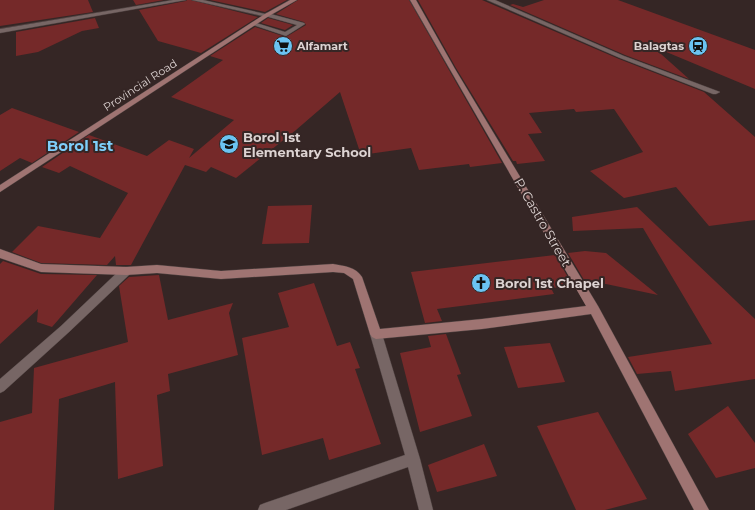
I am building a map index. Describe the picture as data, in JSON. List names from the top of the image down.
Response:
{
  "streets": {
    "main road": ["Provincial Road", "P. Castro Street"]
  },
  "districts": ["Borol 1st"],
  "places": {
    "supermarket": ["Alfamart"],
    "station": ["Balagtas"],
    "school or university": ["Borol 1st Elementary School"],
    "church": ["Borol 1st Chapel"]
  }
}
